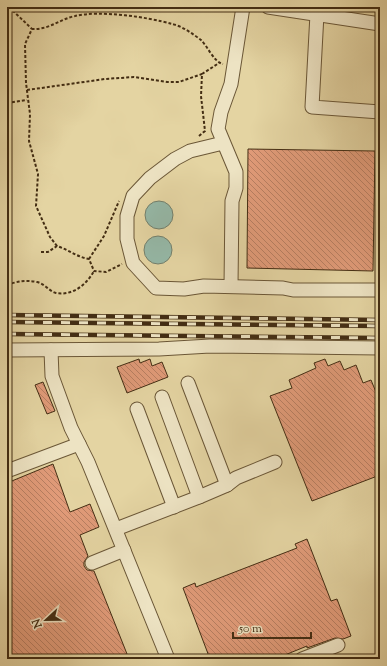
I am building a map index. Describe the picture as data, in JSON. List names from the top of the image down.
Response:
{
  "scale_bar": "50 m",
  "north": "left"
}
